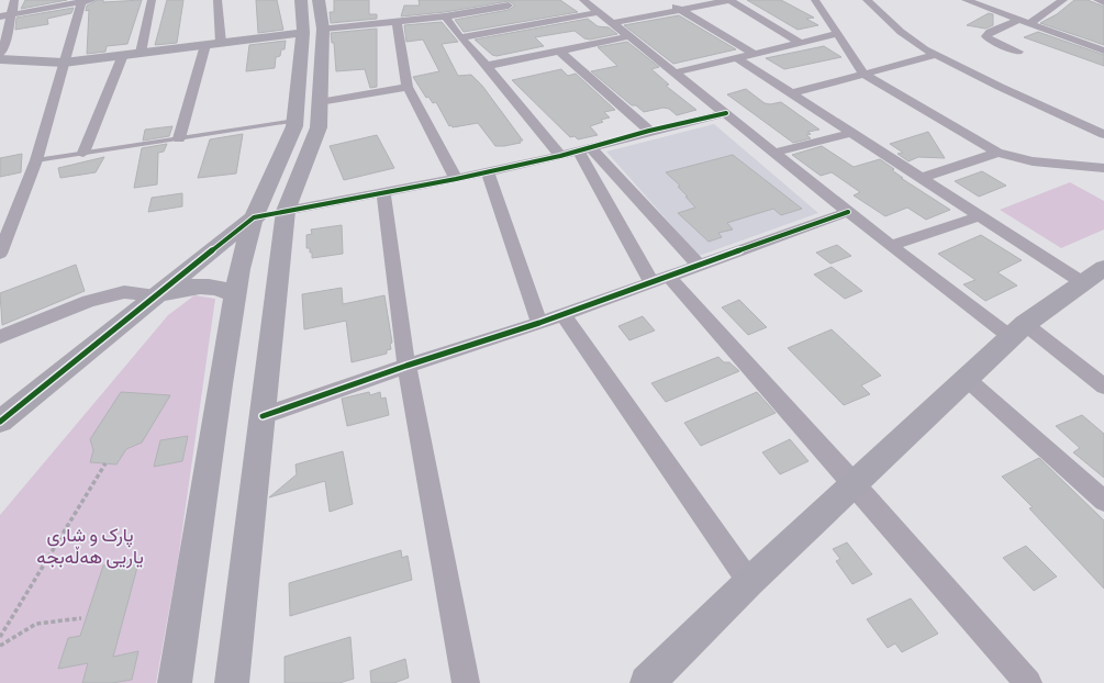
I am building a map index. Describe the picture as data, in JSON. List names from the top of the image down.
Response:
{
  "parks": ["پارک و شاری یاریی ھەڵەبجە"]
}
